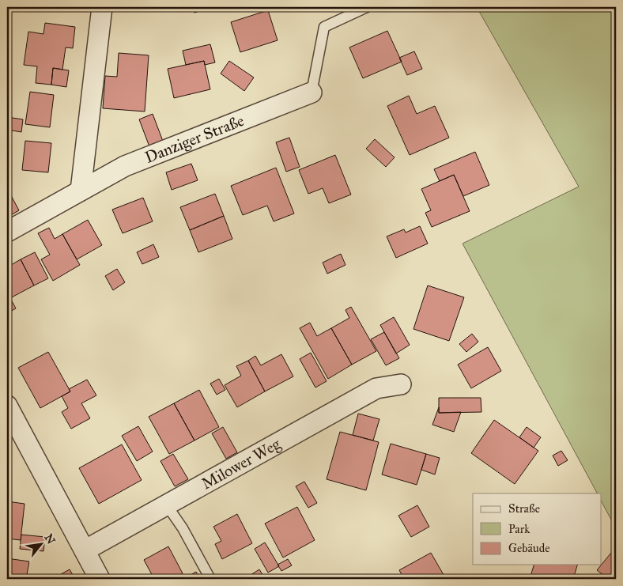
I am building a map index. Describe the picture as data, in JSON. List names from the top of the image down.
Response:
{
  "streets": {
    "street": ["Danziger Straße", "Milower Weg"]
  },
  "legend": ["Straße", "Park", "Gebäude"],
  "north": "top right"
}
